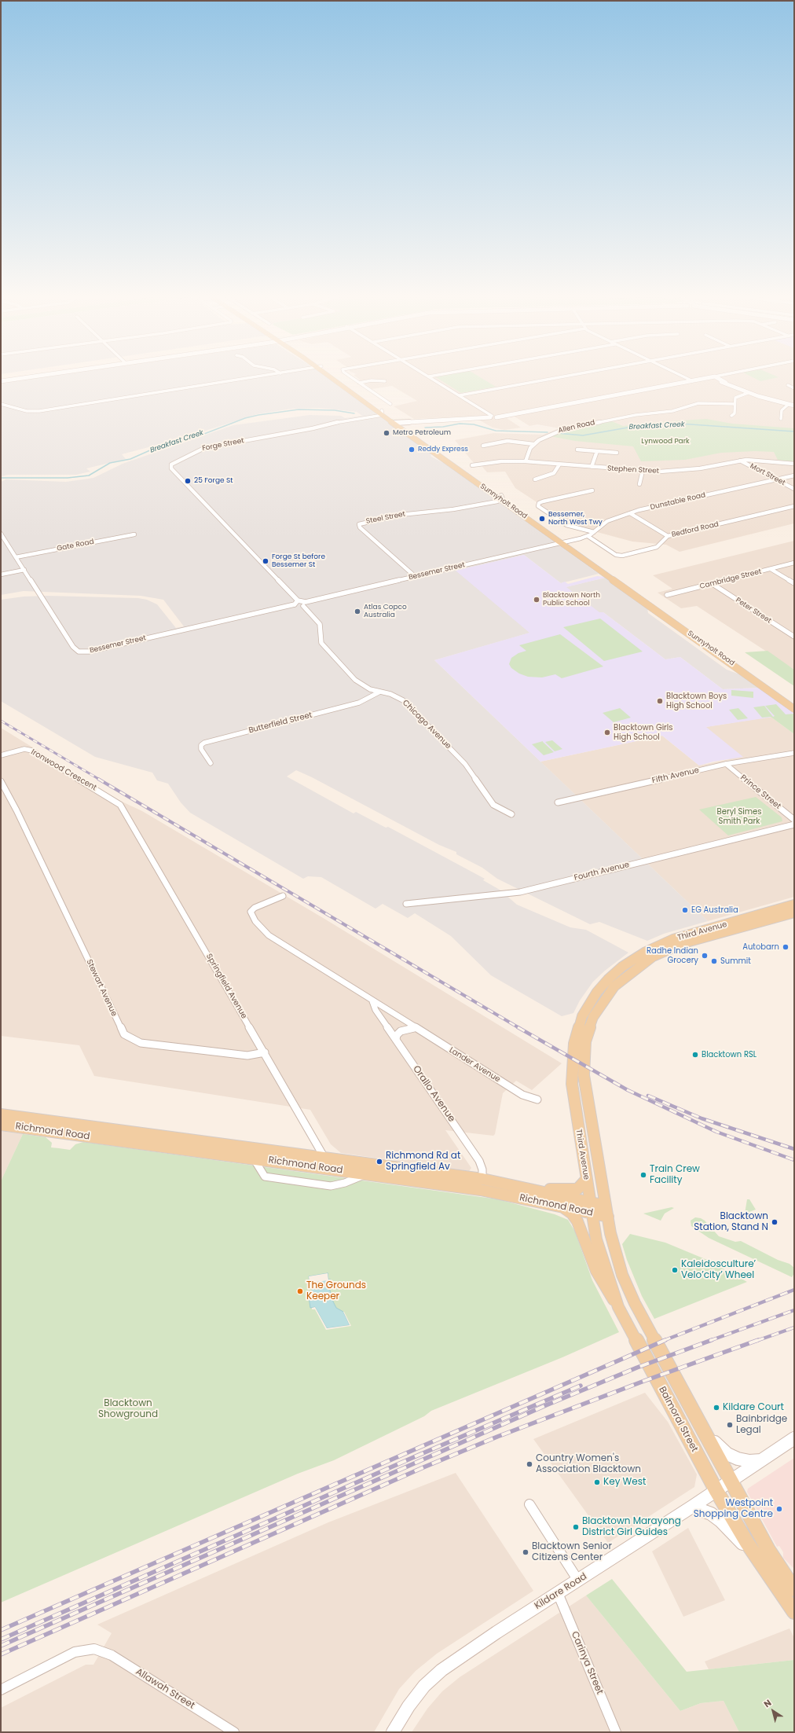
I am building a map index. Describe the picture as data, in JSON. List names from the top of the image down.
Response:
{
  "streets": {
    "main road": [
      "Sunnyholt Road",
      "Third Avenue",
      "Richmond Road",
      "Balmoral Street",
      "Kildare Road"
    ],
    "street": [
      "Allen Road",
      "Forge Street",
      "Stephen Street",
      "Mort Street",
      "Dunstable Road",
      "Steel Street",
      "Bedford Road",
      "Gate Road",
      "Bessemer Street",
      "Cambridge Street",
      "Peter Street",
      "Butterfield Street",
      "Chicago Avenue",
      "Ironwood Crescent",
      "Fifth Avenue",
      "Prince Street",
      "Fourth Avenue",
      "Springfield Avenue",
      "Stewart Avenue",
      "Lander Avenue",
      "Orallo Avenue",
      "Carinya Street",
      "Allawah Street"
    ]
  },
  "crossings": [
    ["Allen Road", "Stephen Street"],
    ["Forge Street", "Sunnyholt Road"],
    ["Forge Street", "Bessemer Street"],
    ["Stephen Street", "Mort Street"],
    ["Mort Street", "Dunstable Road"],
    ["Sunnyholt Road", "Dunstable Road"],
    ["Sunnyholt Road", "Steel Street"],
    ["Sunnyholt Road", "Bessemer Street"],
    ["Dunstable Road", "Bedford Road"],
    ["Dunstable Road", "Bessemer Street"],
    ["Steel Street", "Bessemer Street"],
    ["Gate Road", "Bessemer Street"],
    ["Bessemer Street", "Chicago Avenue"],
    ["Cambridge Street", "Peter Street"],
    ["Butterfield Street", "Chicago Avenue"],
    ["Ironwood Crescent", "Springfield Avenue"],
    ["Fifth Avenue", "Prince Street"],
    ["Third Avenue", "Richmond Road"],
    ["Third Avenue", "Balmoral Street"],
    ["Springfield Avenue", "Stewart Avenue"],
    ["Springfield Avenue", "Richmond Road"],
    ["Lander Avenue", "Orallo Avenue"],
    ["Orallo Avenue", "Richmond Road"],
    ["Richmond Road", "Balmoral Street"],
    ["Balmoral Street", "Kildare Road"],
    ["Kildare Road", "Carinya Street"]
  ],
  "water": ["Breakfast Creek"],
  "parks": ["Lynwood Park", "Beryl Simes Smith Park", "Blacktown Showground"],
  "places": [
    "Metro Petroleum",
    "Reddy Express",
    "25 Forge St",
    "Bessemer, North West Twy",
    "Forge St before Bessemer St",
    "Blacktown North Public School",
    "Atlas Copco Australia",
    "Blacktown Boys High School",
    "Blacktown Girls High School",
    "EG Australia",
    "Autobarn",
    "Radhe Indian Grocery",
    "Summit",
    "Blacktown RSL",
    "Richmond Rd at Springfield Av",
    "Train Crew Facility",
    "Blacktown Station, Stand N",
    "Kaleidosculture’ Velo’city’ Wheel",
    "The Grounds Keeper",
    "Kildare Court",
    "Bainbridge Legal",
    "Country Women's Association Blacktown",
    "Key West",
    "Westpoint Shopping Centre",
    "Blacktown Marayong District Girl Guides",
    "Blacktown Senior Citizens Center"
  ],
  "north": "top left"
}
